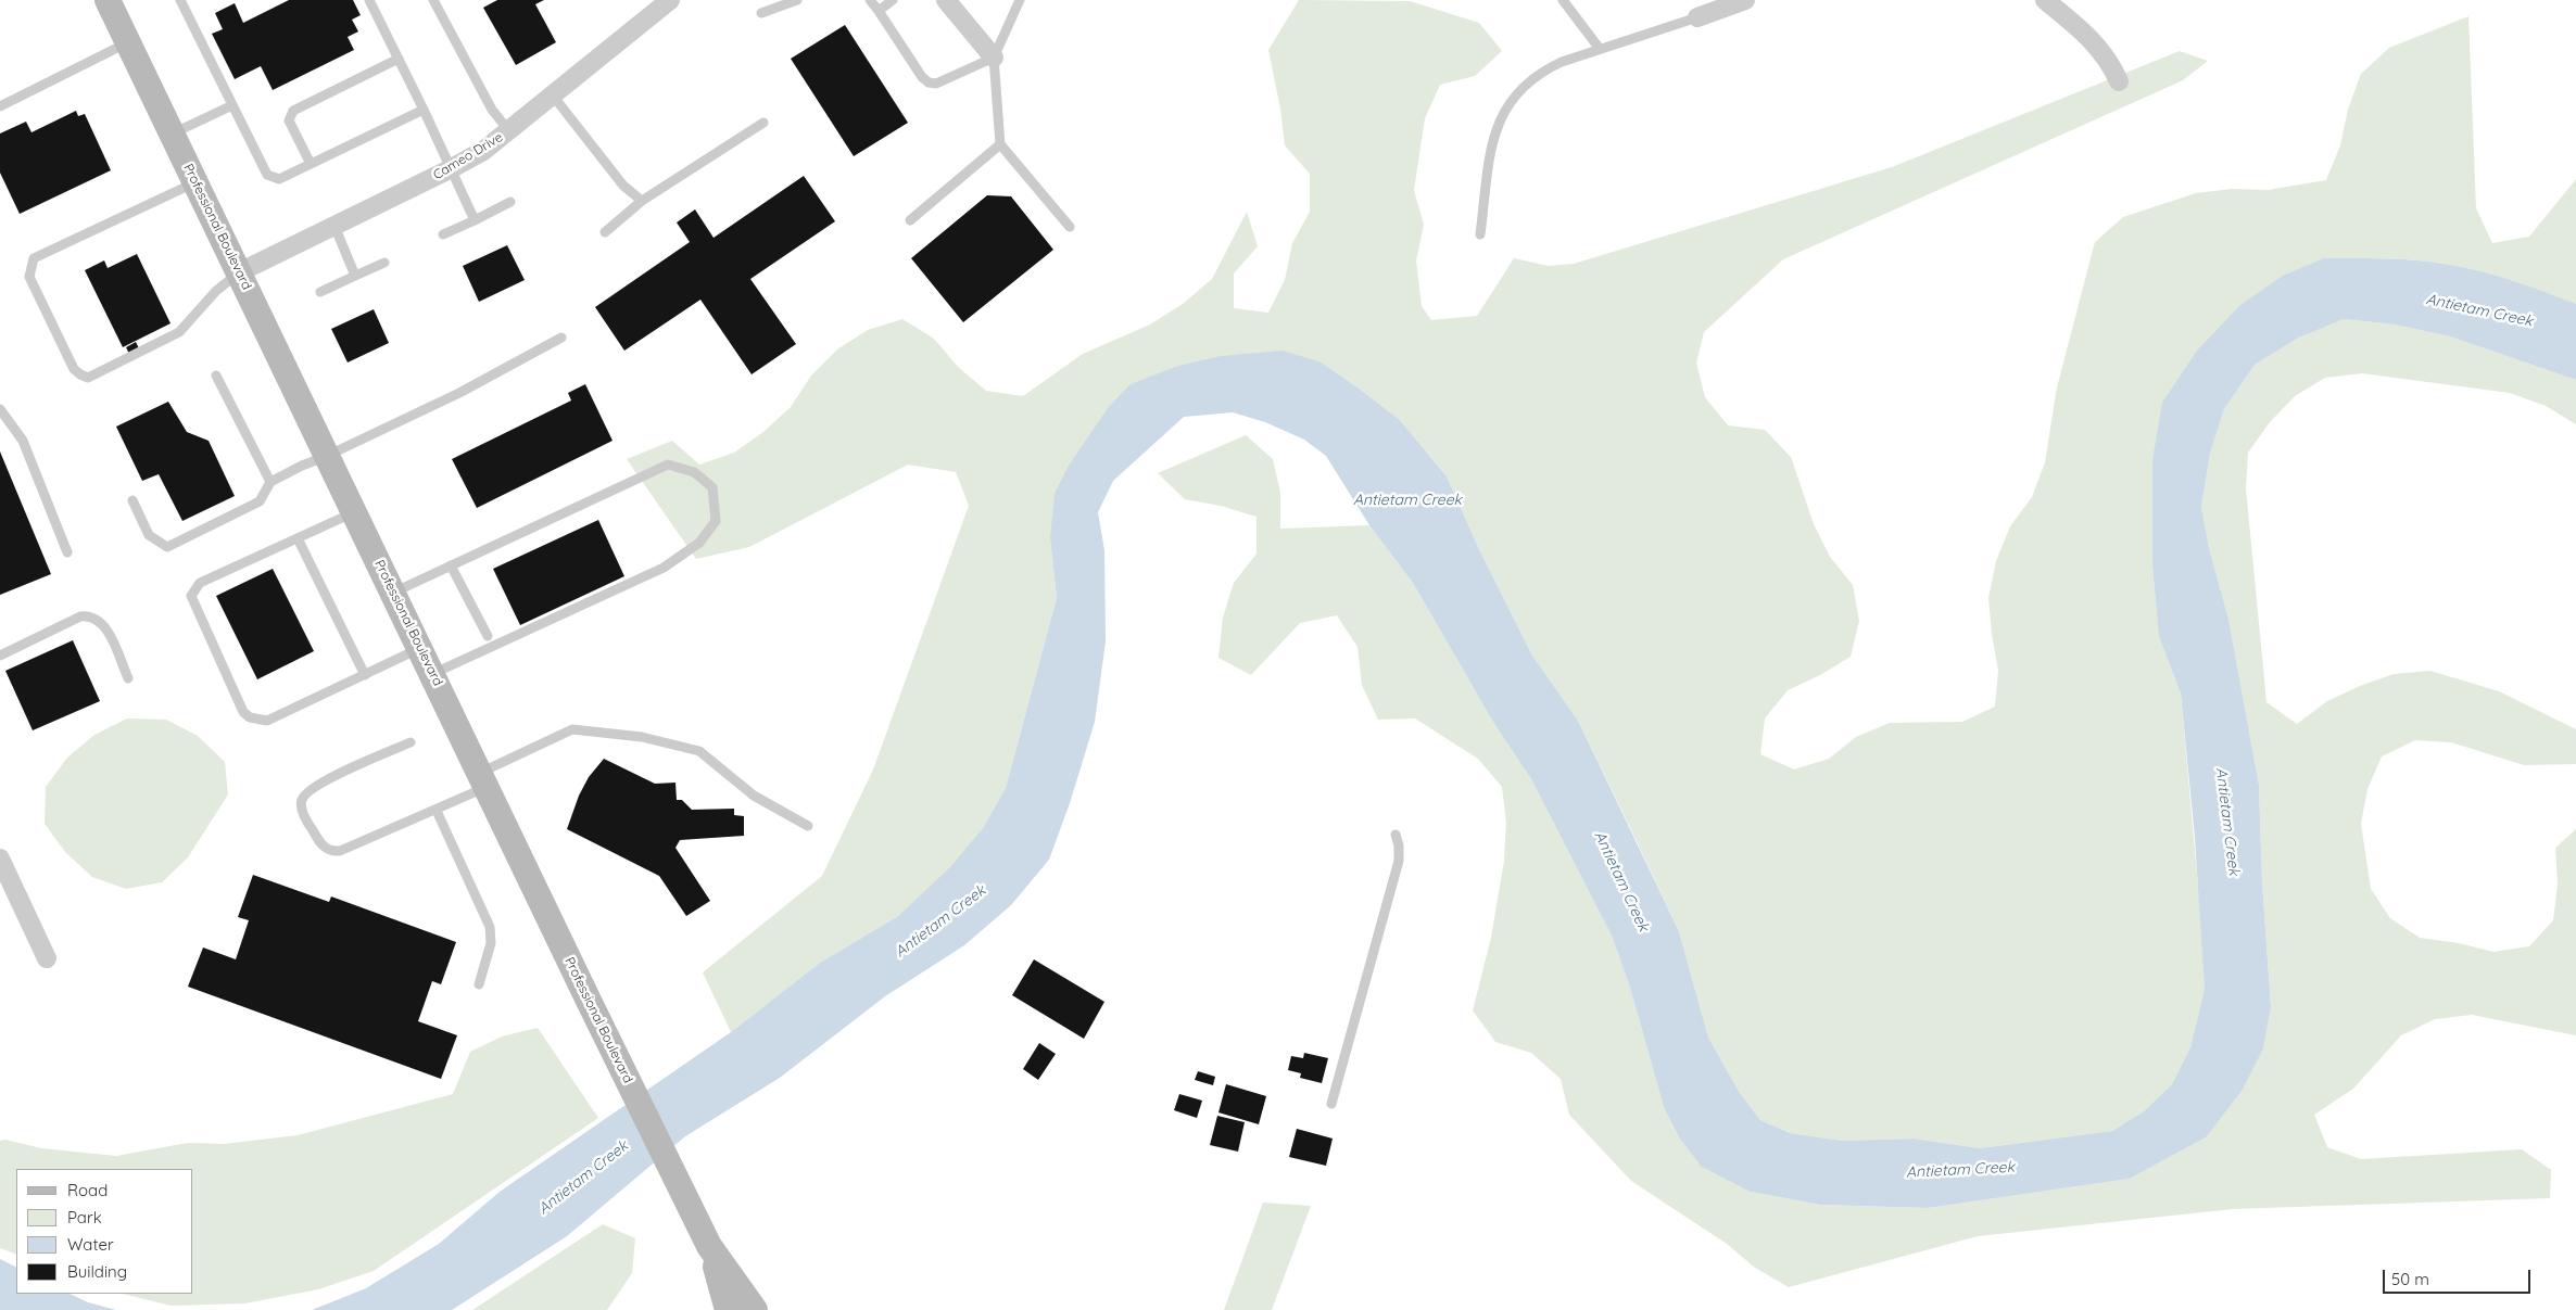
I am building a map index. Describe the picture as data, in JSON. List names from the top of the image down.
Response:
{
  "streets": {
    "street": ["Cameo Drive", "Professional Boulevard"]
  },
  "crossings": [
    ["Cameo Drive", "Professional Boulevard"]
  ],
  "water": ["Antietam Creek"],
  "legend": [
    "Road",
    "Park",
    "Water",
    "Building"
  ],
  "scale_bar": "50 m"
}
